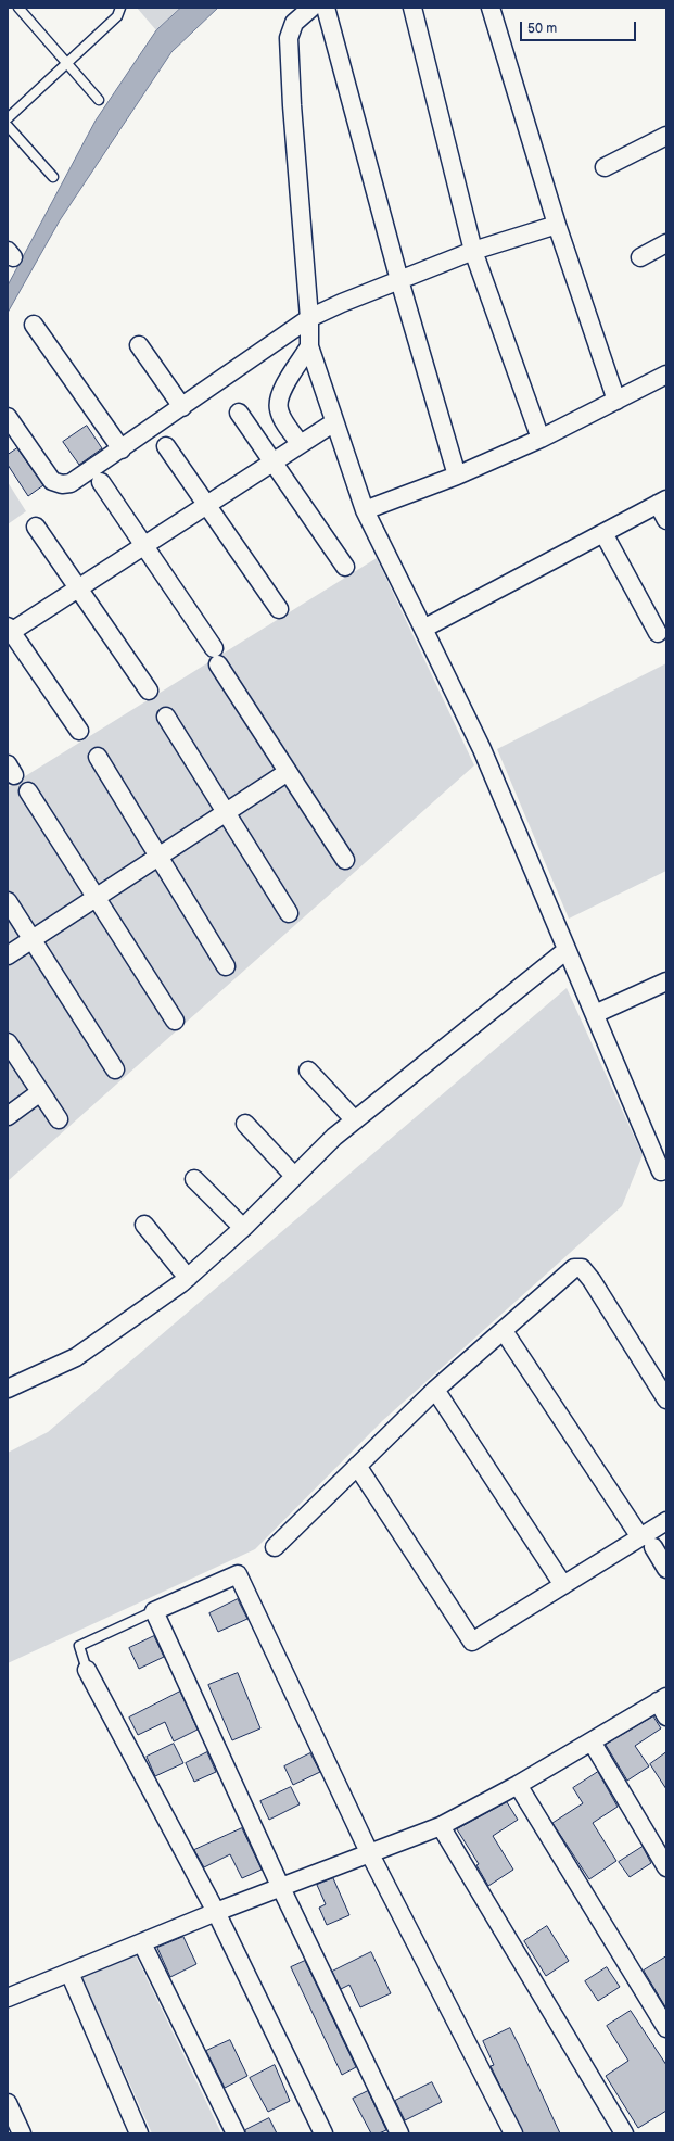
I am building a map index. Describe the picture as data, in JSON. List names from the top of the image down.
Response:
{
  "scale_bar": "50 m"
}
